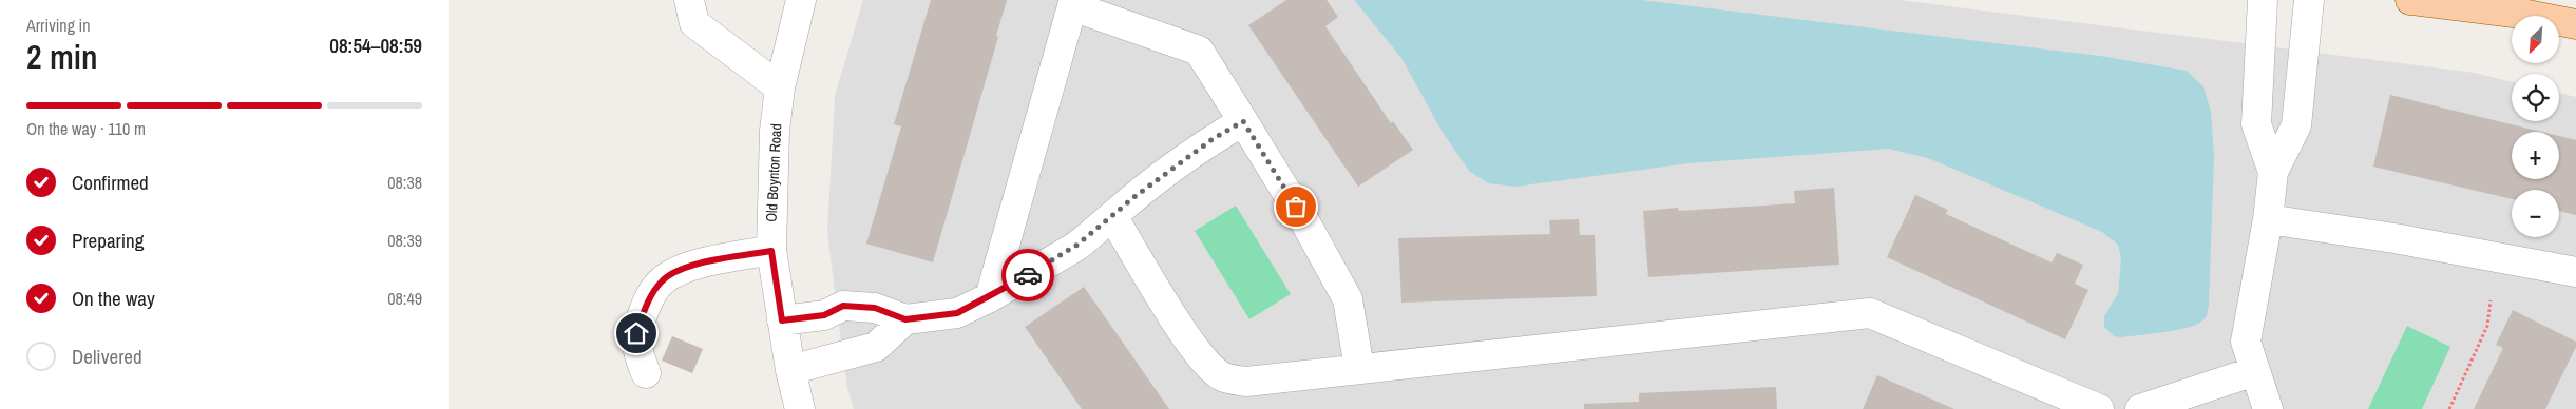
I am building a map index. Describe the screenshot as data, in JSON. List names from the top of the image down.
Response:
{
  "streets": {
    "street": ["Old Boynton Road"]
  },
  "north": "bottom left",
  "page": {
    "heading": ["2 min", "Arriving in", "08:54–08:59"],
    "map_buttons": ["+", "−"],
    "bar": "On the way · 110 m",
    "list": [
      ["Confirmed", "08:38"],
      ["Preparing", "08:39"],
      ["On the way", "08:49"],
      "Delivered"
    ]
  }
}
